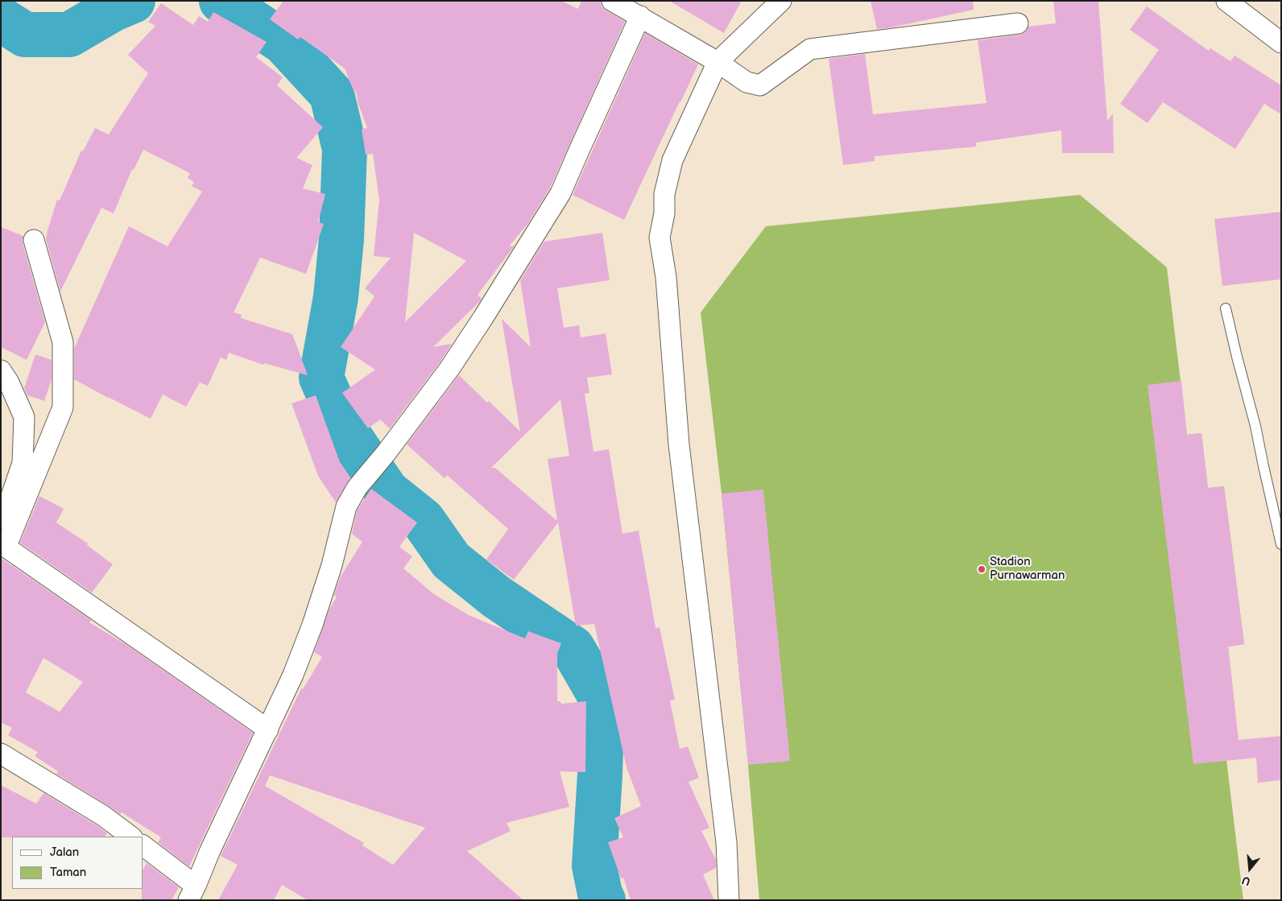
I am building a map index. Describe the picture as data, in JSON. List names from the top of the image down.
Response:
{
  "places": ["Stadion Purnawarman"],
  "legend": ["Jalan", "Taman"],
  "north": "bottom"
}
